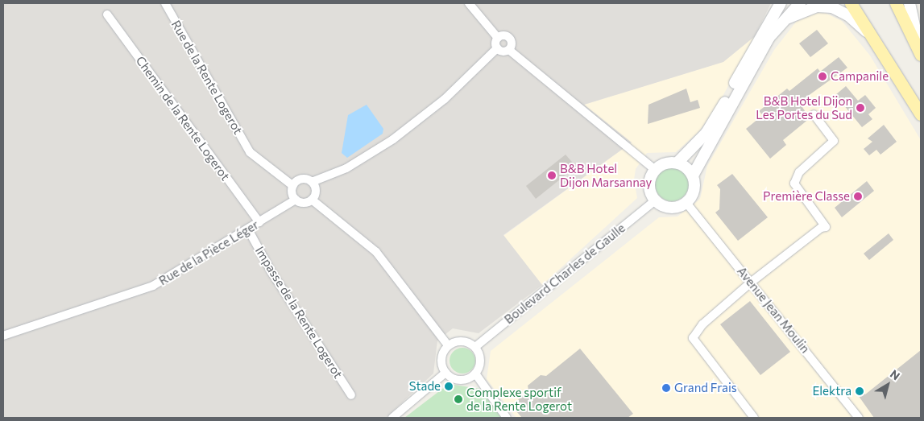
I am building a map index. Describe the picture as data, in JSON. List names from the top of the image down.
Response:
{
  "streets": {
    "street": [
      "Rue de la Rente Logerot",
      "Chemin de la Rente Logerot",
      "Rue de la Pièce Léger",
      "Boulevard Charles de Gaulle",
      "Avenue Jean Moulin",
      "Impasse de la Rente Logerot"
    ]
  },
  "crossings": [
    ["Rue de la Rente Logerot", "Rue de la Pièce Léger"],
    ["Chemin de la Rente Logerot", "Rue de la Pièce Léger"],
    ["Rue de la Pièce Léger", "Impasse de la Rente Logerot"],
    ["Boulevard Charles de Gaulle", "Avenue Jean Moulin"]
  ],
  "places": [
    "Campanile",
    "B&B Hotel Dijon Les Portes du Sud",
    "B&B Hotel Dijon Marsannay",
    "Première Classe",
    "Stade",
    "Grand Frais",
    "Elektra",
    "Complexe sportif de la Rente Logerot"
  ],
  "north": "top right"
}
